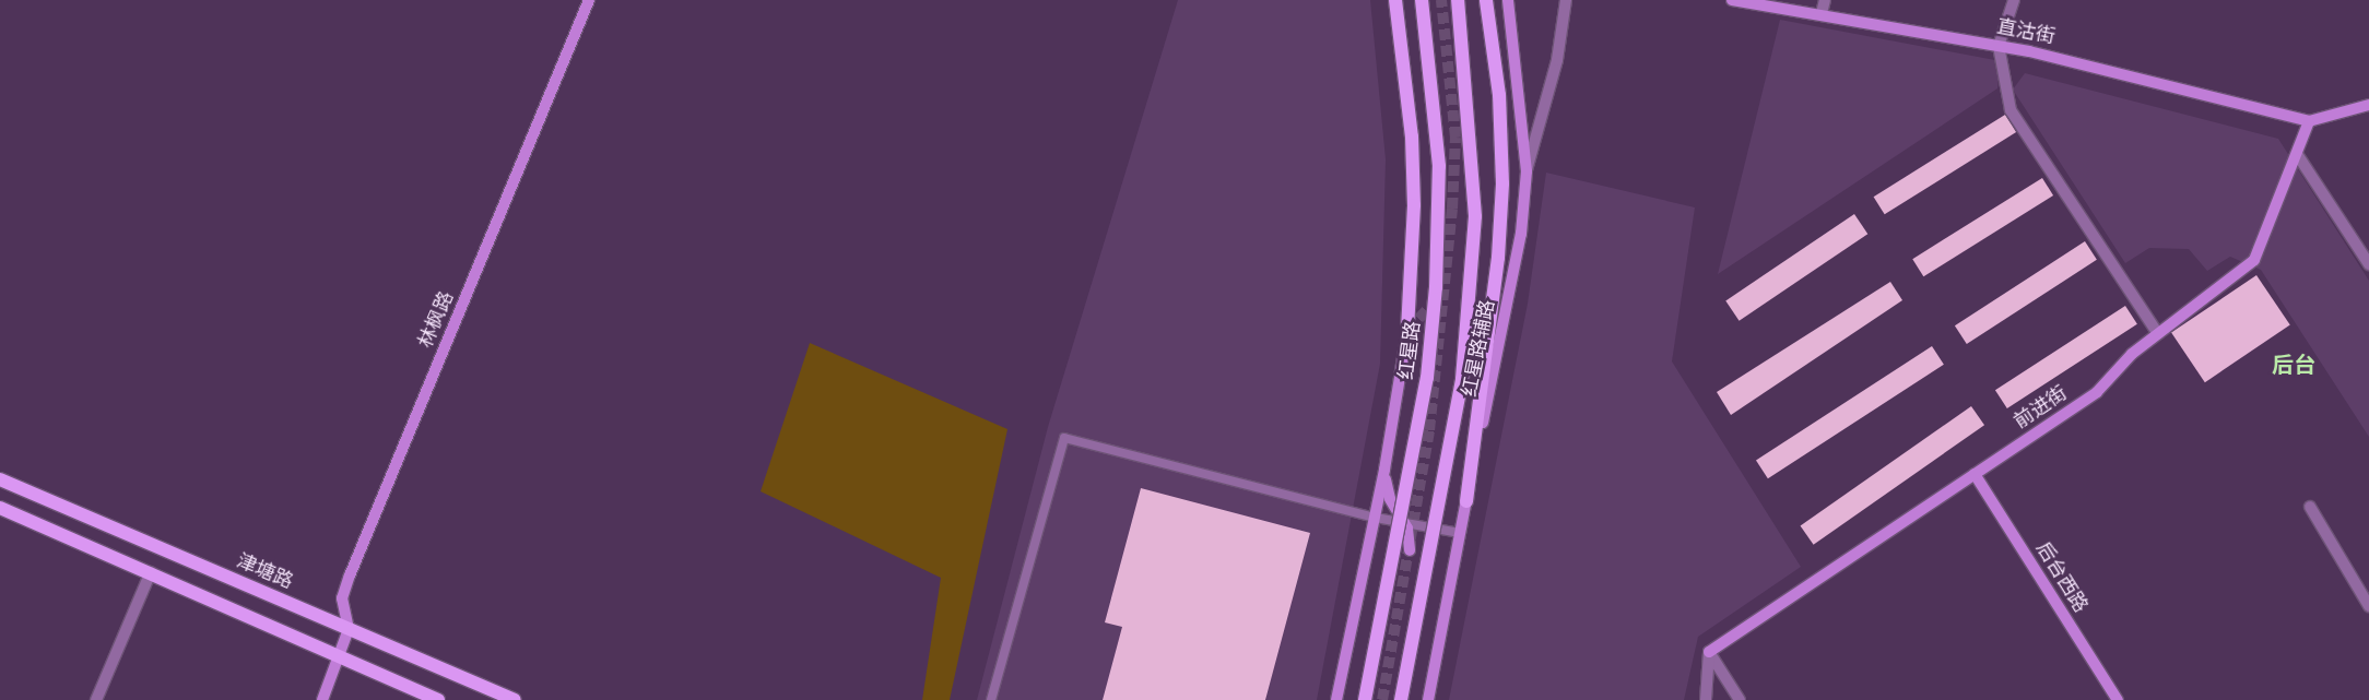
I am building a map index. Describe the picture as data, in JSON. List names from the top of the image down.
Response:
{
  "streets": {
    "main road": ["红星路", "津塘路"],
    "street": [
      "直沽街",
      "林枫路",
      "红星路辅路",
      "前进街",
      "后台西路"
    ]
  },
  "crossings": [
    ["直沽街", "前进街"],
    ["林枫路", "津塘路"],
    ["前进街", "后台西路"]
  ],
  "districts": ["后台"]
}
